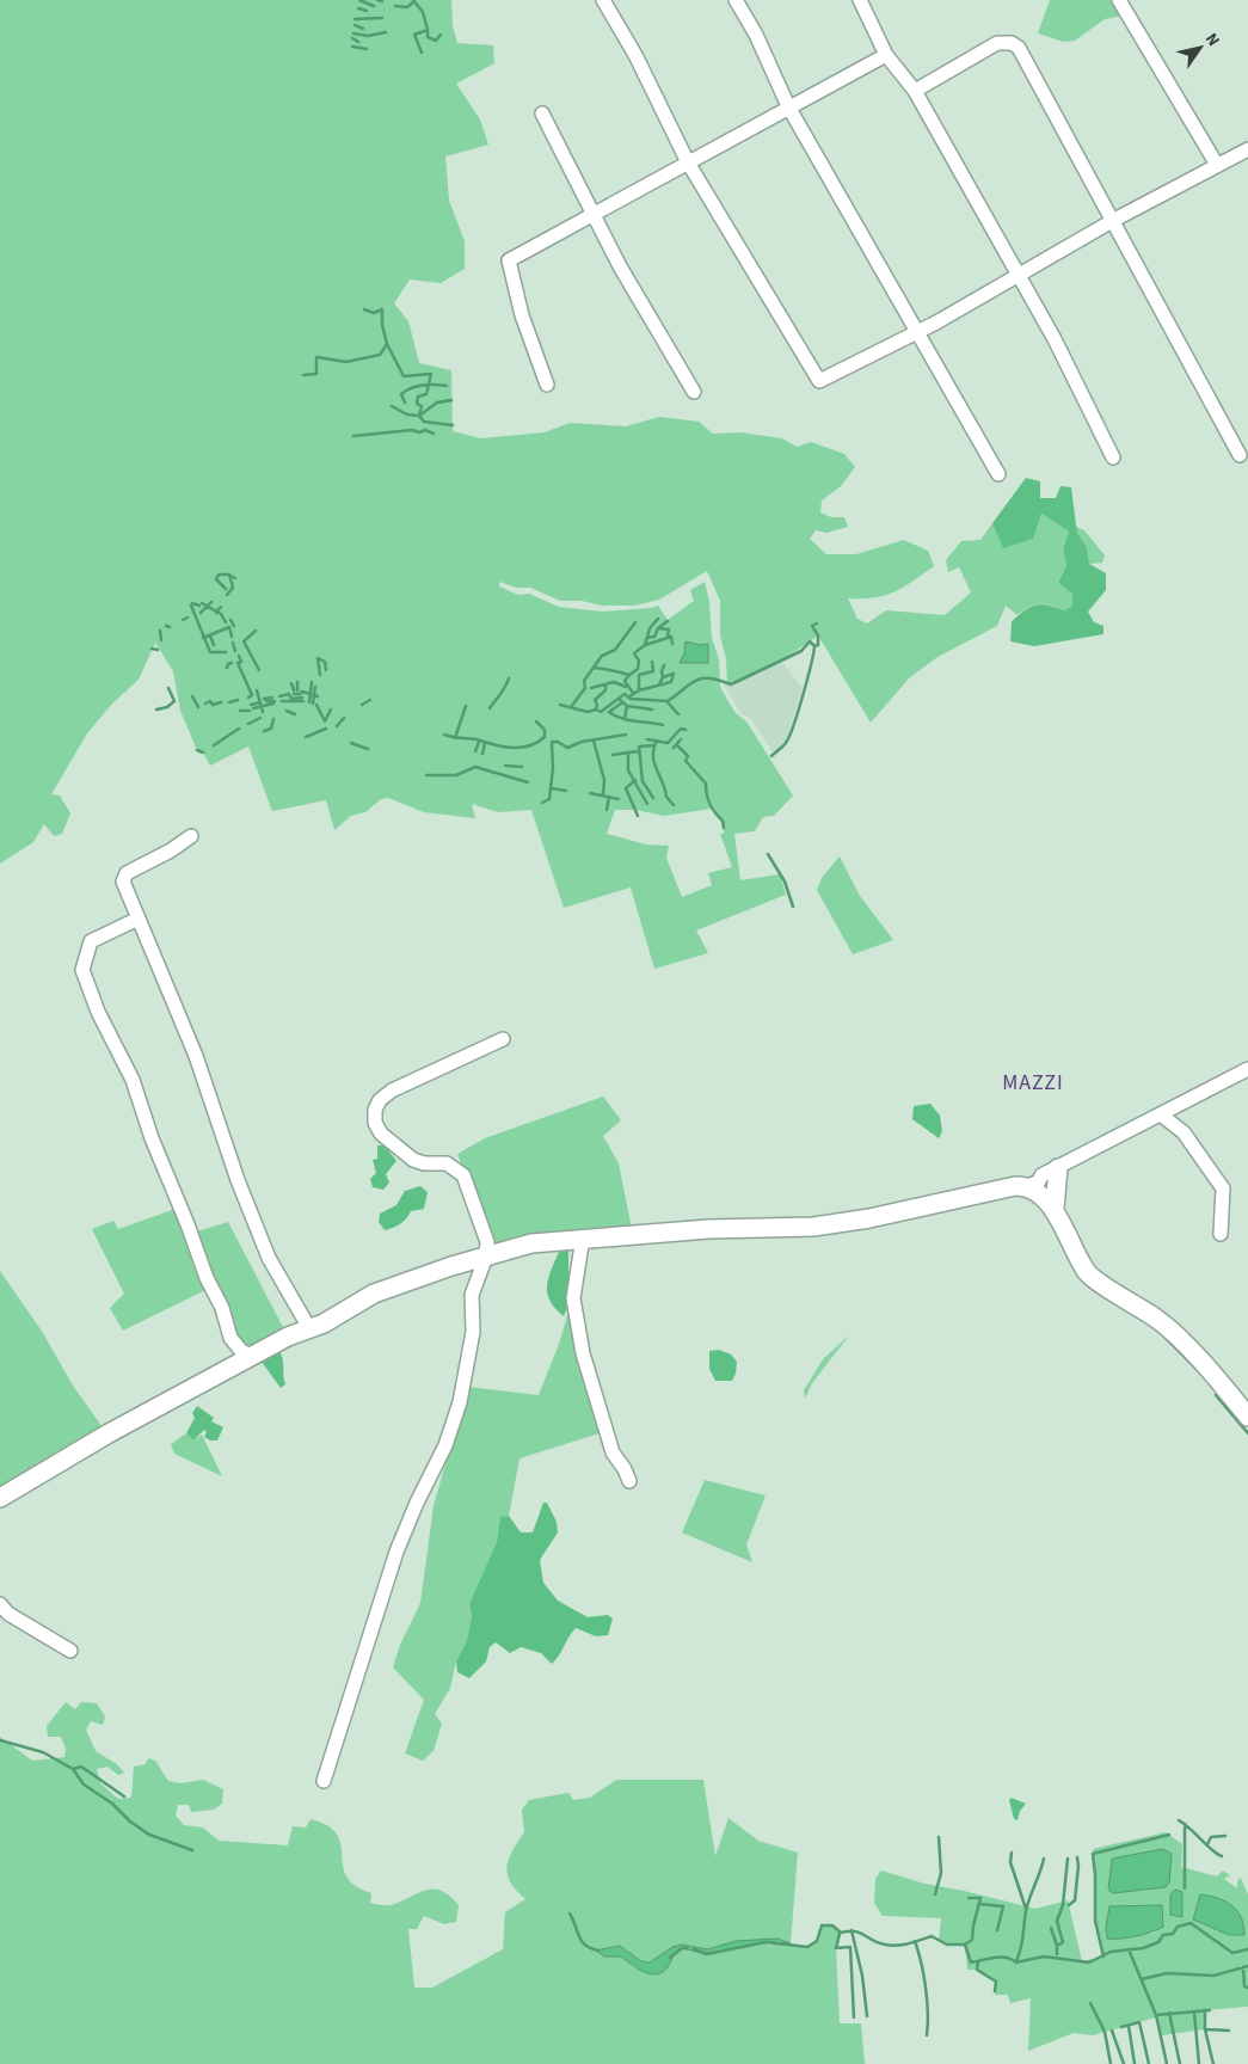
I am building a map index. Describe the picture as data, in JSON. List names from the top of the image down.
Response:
{
  "districts": ["MAZZI"],
  "north": "top right"
}
